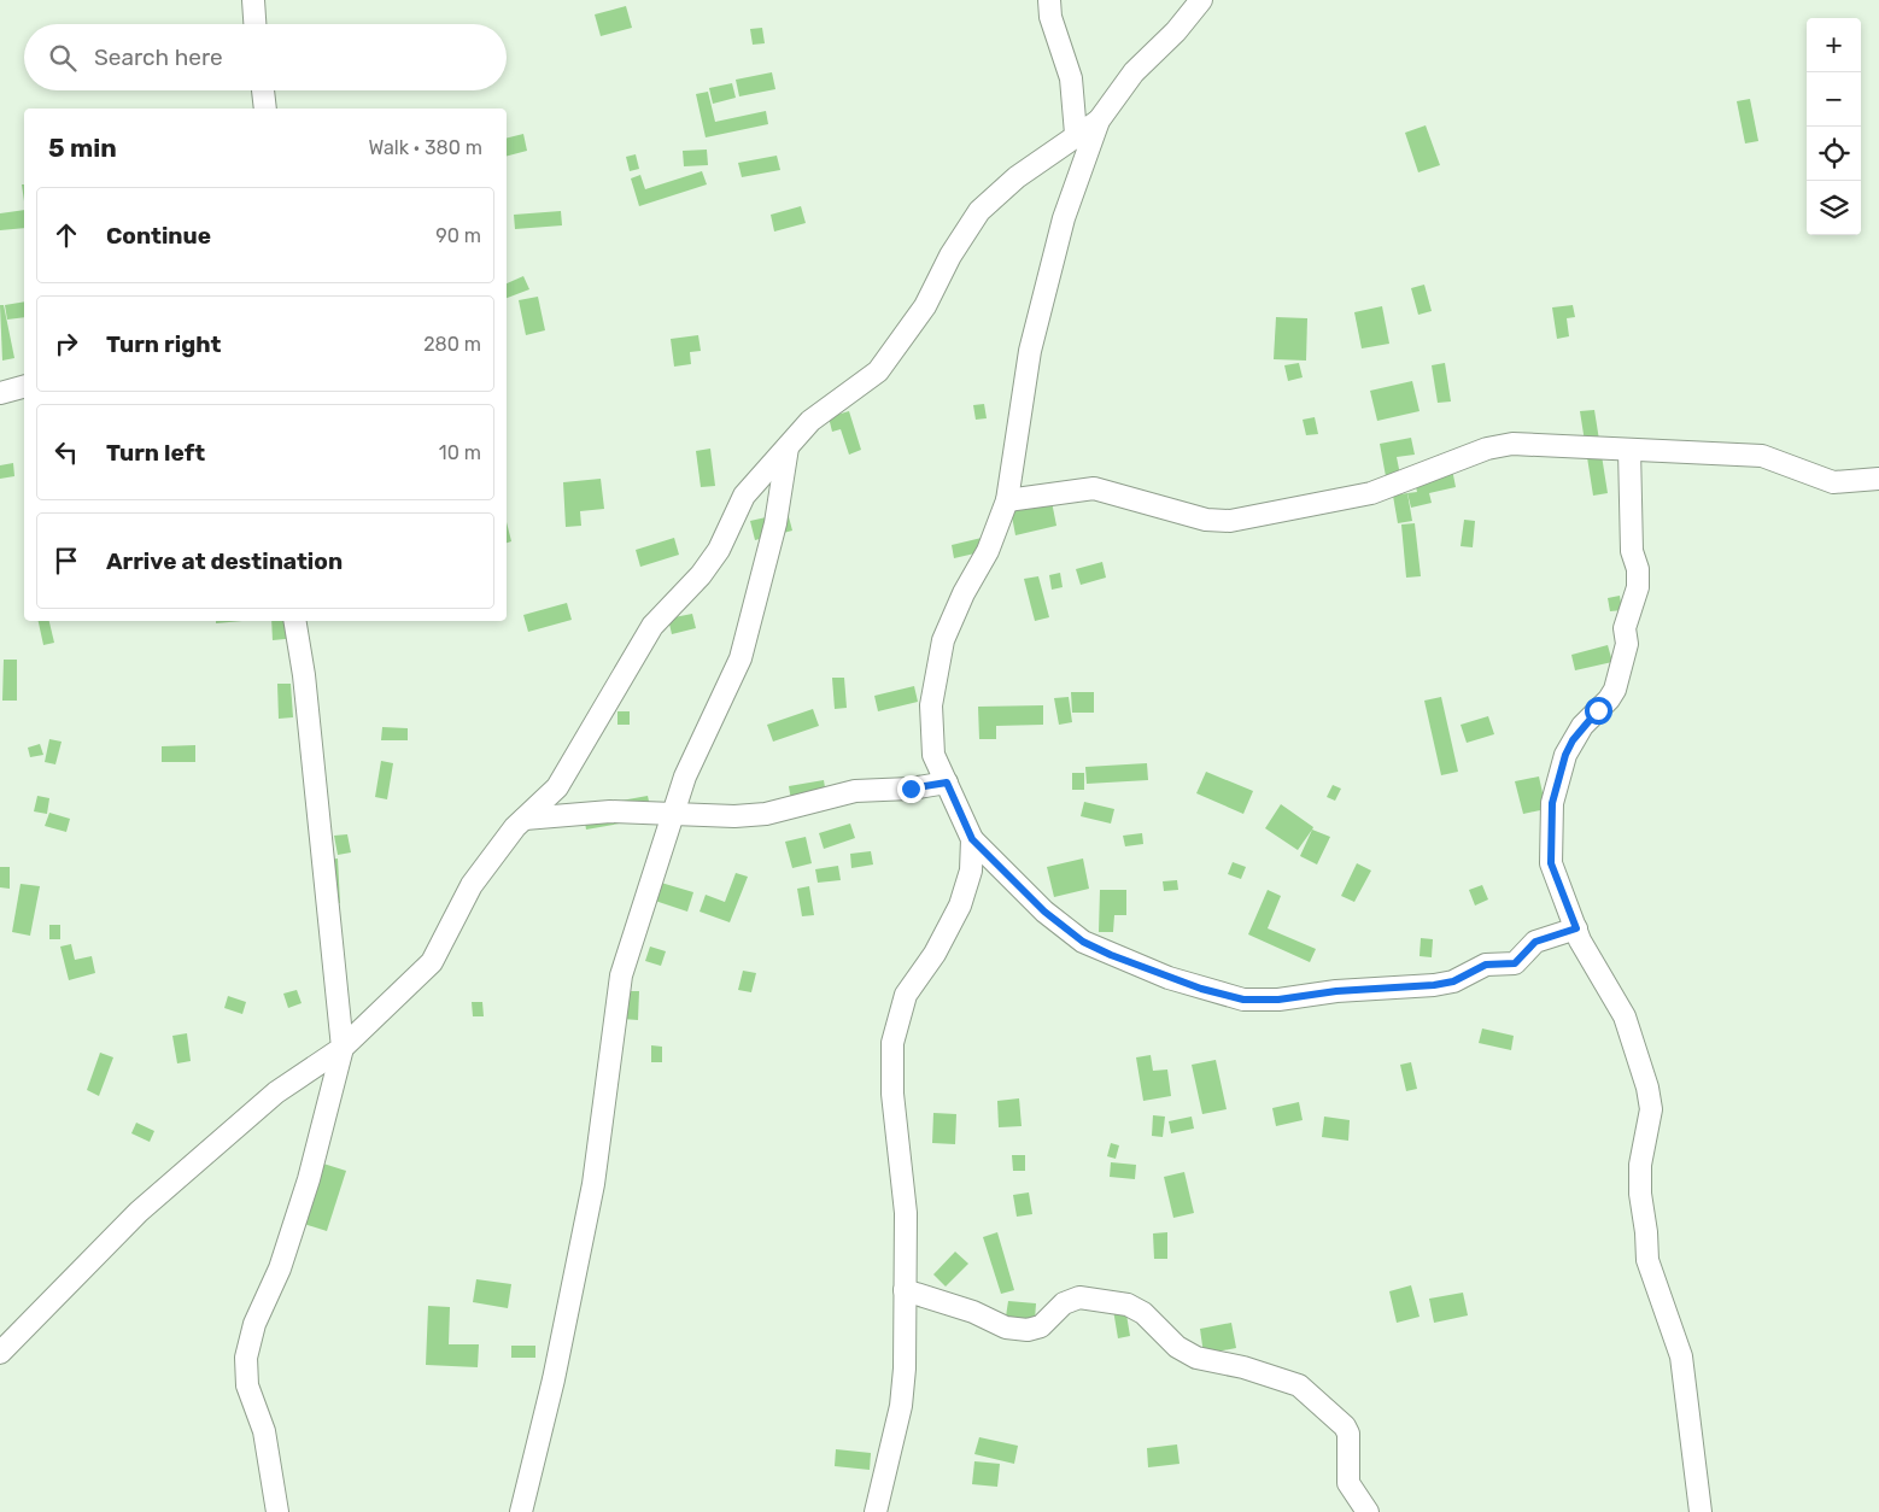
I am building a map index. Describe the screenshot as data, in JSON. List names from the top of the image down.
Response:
{
  "page": {
    "map_buttons": ["+", "−"],
    "search": "Search here",
    "heading": ["5 min", "Walk · 380 m"],
    "list": [
      ["Continue", "90 m"],
      ["Turn right", "280 m"],
      ["Turn left", "10 m"],
      "Arrive at destination"
    ]
  }
}
